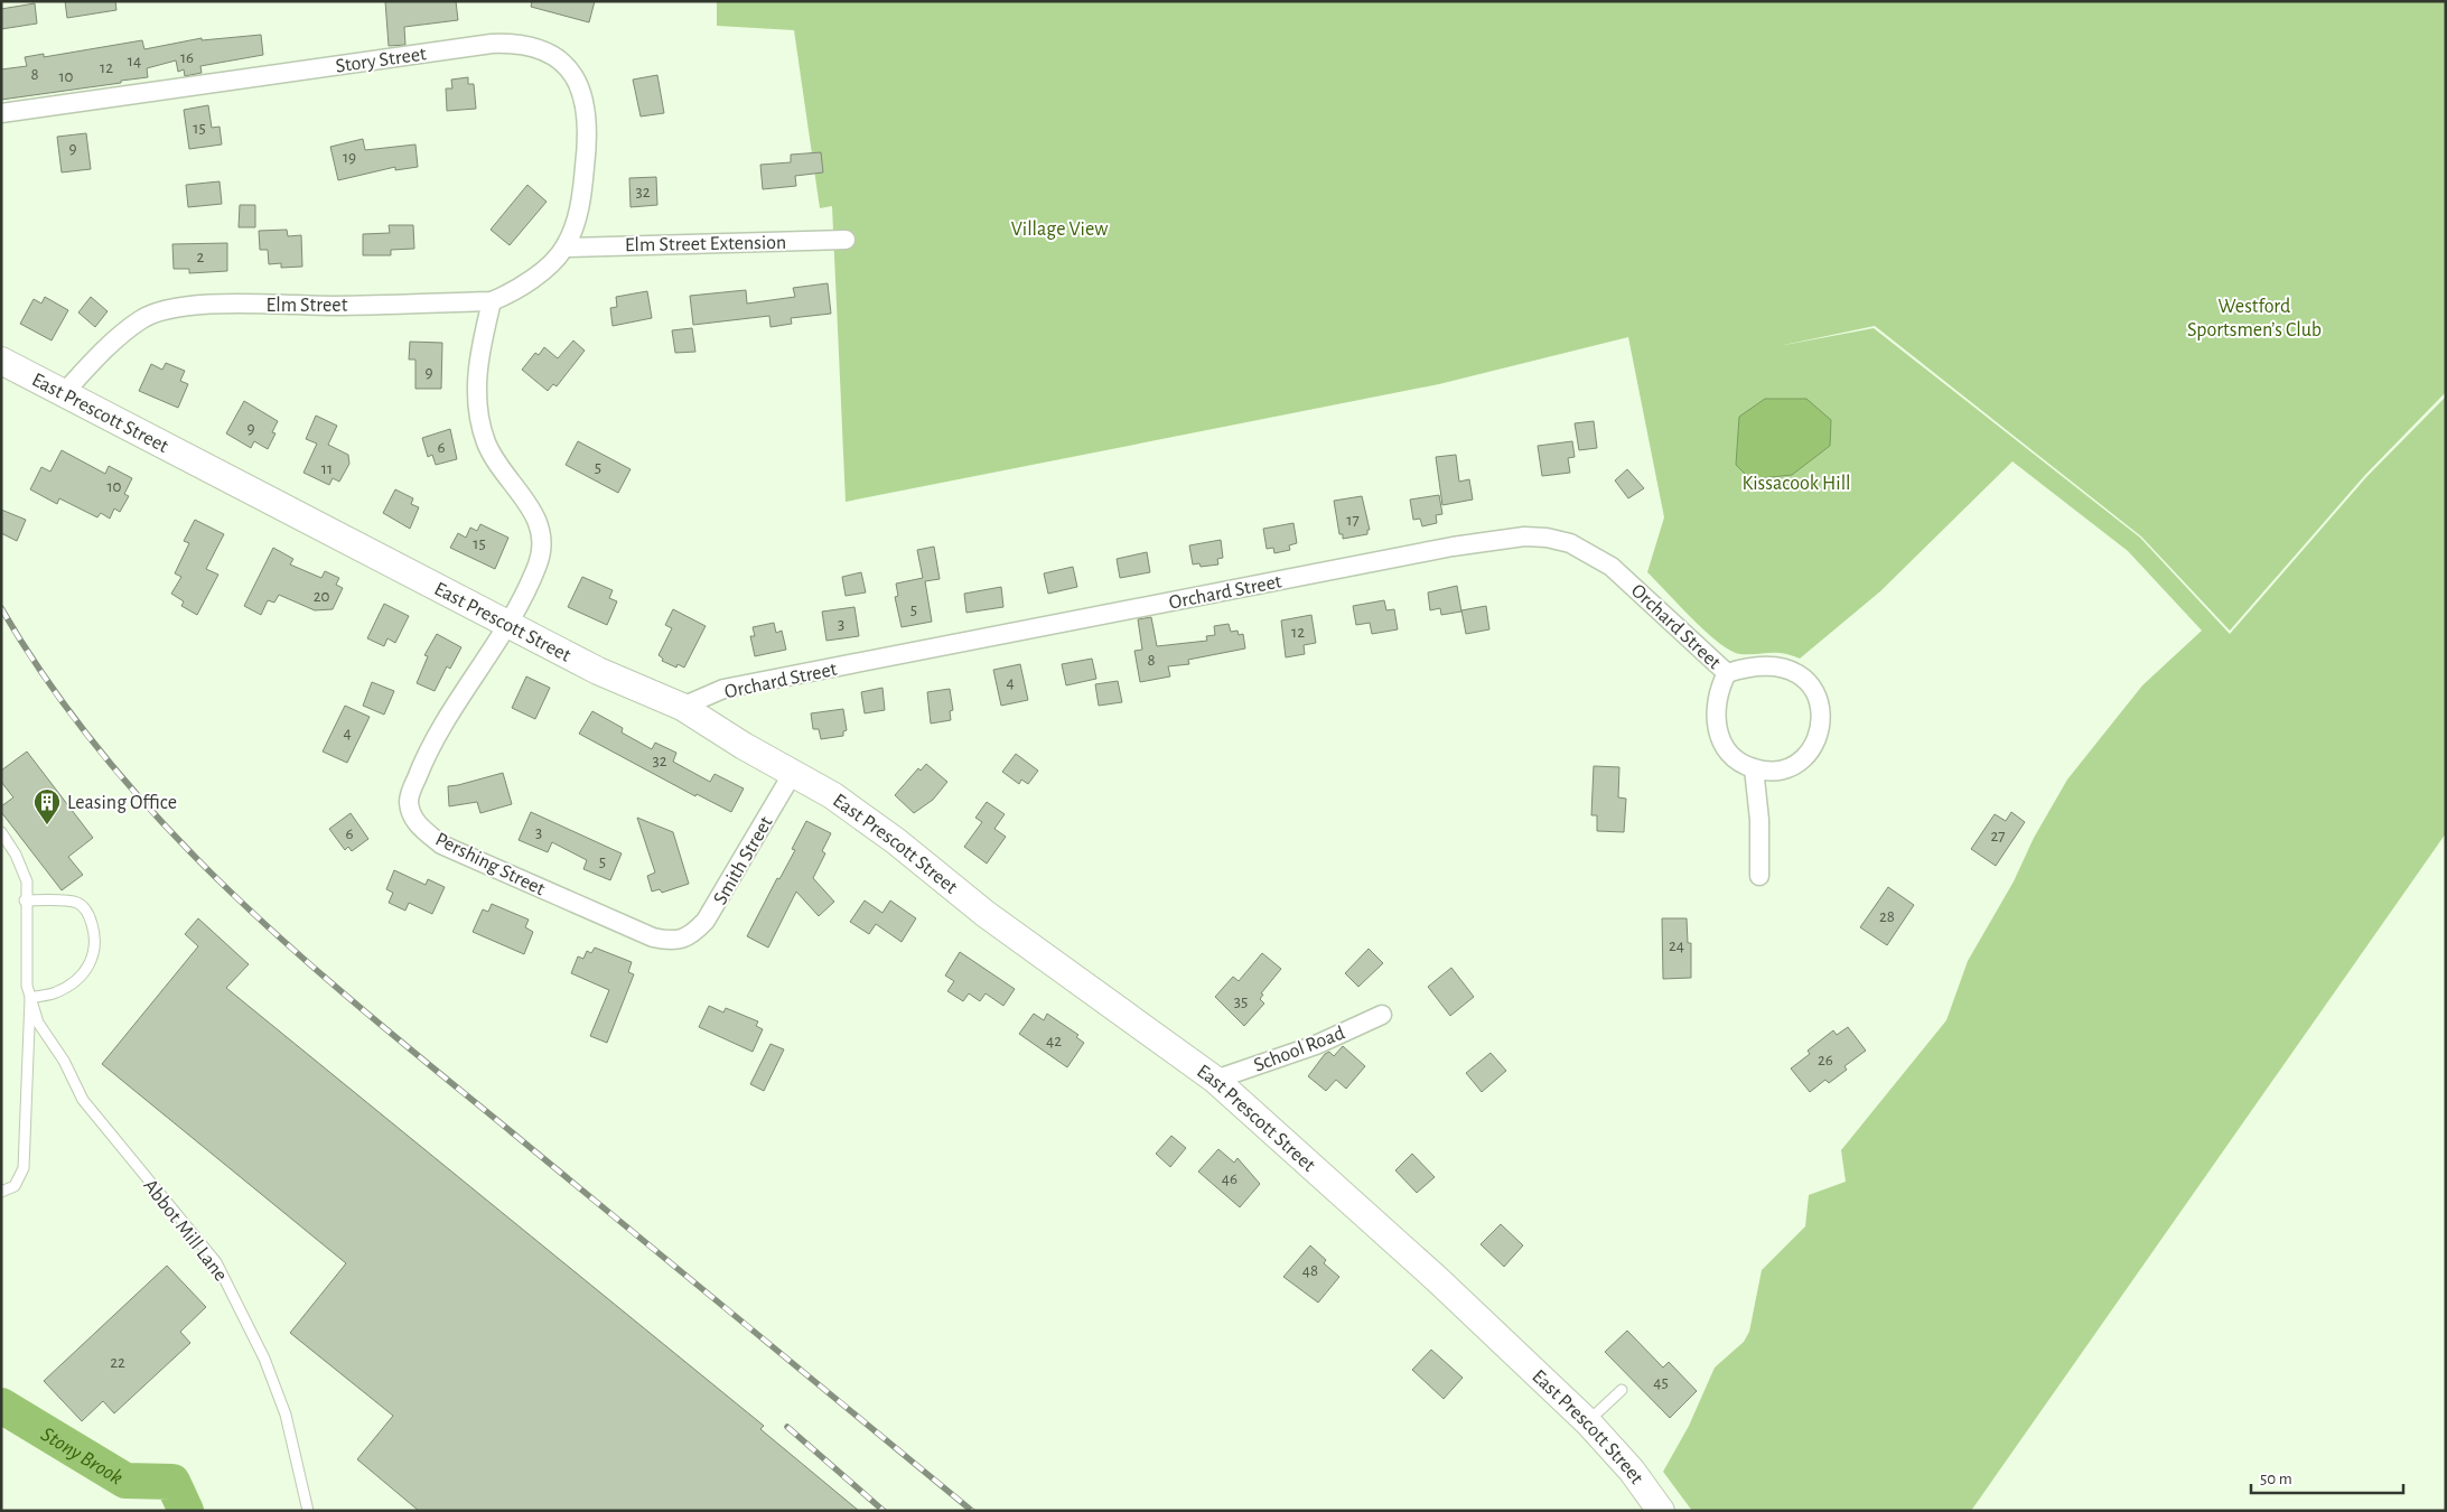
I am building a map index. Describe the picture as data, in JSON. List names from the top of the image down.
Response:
{
  "streets": {
    "main road": ["East Prescott Street"],
    "street": [
      "Story Street",
      "Elm Street Extension",
      "Elm Street",
      "Orchard Street",
      "Smith Street",
      "Pershing Street",
      "School Road"
    ],
    "lane": ["Abbot Mill Lane"]
  },
  "crossings": [
    ["Story Street", "Elm Street Extension"],
    ["Story Street", "Elm Street"],
    ["Elm Street Extension", "Elm Street"],
    ["Elm Street", "East Prescott Street"],
    ["Elm Street", "Pershing Street"],
    ["East Prescott Street", "Orchard Street"],
    ["East Prescott Street", "Smith Street"],
    ["East Prescott Street", "Pershing Street"],
    ["East Prescott Street", "School Road"],
    ["Smith Street", "Pershing Street"]
  ],
  "water": ["Stony Brook"],
  "parks": ["Village View", "Westford Sportsmen’s Club", "Kissacook Hill"],
  "places": {
    "building": ["Leasing Office"]
  },
  "house_numbers": [
    "16",
    "14",
    "12",
    "8",
    "10",
    "15",
    "9",
    "19",
    "32",
    "2",
    "9",
    "9",
    "6",
    "5",
    "11",
    "10",
    "17",
    "15",
    "20",
    "5",
    "3",
    "12",
    "8",
    "4",
    "4",
    "32",
    "3",
    "6",
    "27",
    "5",
    "28",
    "24",
    "35",
    "42",
    "26",
    "46",
    "48",
    "22",
    "45"
  ],
  "scale_bar": "50 m"
}
